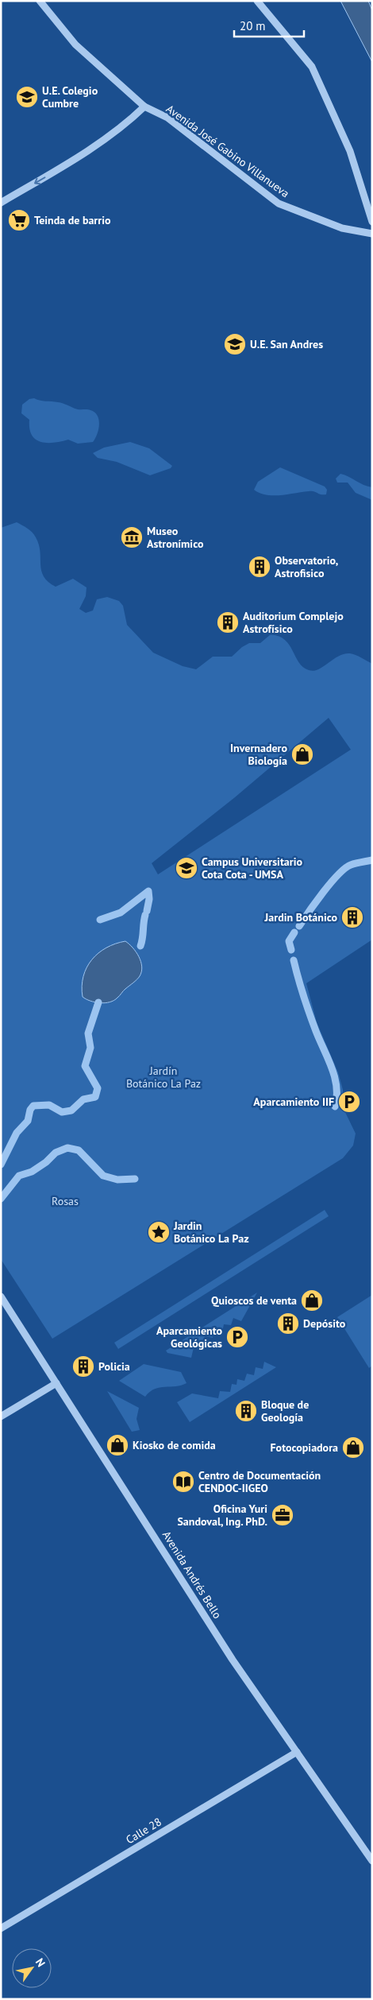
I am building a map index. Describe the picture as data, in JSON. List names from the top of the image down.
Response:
{
  "streets": {
    "street": ["Avenida José Gabino Villanueva", "Avenida Andrés Bello", "Calle 28"]
  },
  "crossings": [
    ["Avenida Andrés Bello", "Calle 28"]
  ],
  "parks": ["Jardín Botánico La Paz", "Rosas"],
  "places": {
    "school or university": ["U.E. Colegio Cumbre", "U.E. San Andres", "Campus Universitario Cota Cota - UMSA"],
    "supermarket": ["Teinda de barrio"],
    "museum": ["Museo Astronímico"],
    "building": [
      "Observatorio, Astrofisico",
      "Auditorium Complejo Astrofísico",
      "Jardin Botánico",
      "Depósito",
      "Policia",
      "Bloque de Geología"
    ],
    "shop": [
      "Invernadero Biología",
      "Quioscos de venta",
      "Kiosko de comida",
      "Fotocopiadora"
    ],
    "parking": ["Aparcamiento IIF", "Aparcamiento Geológicas"],
    "place": ["Jardin Botánico La Paz"],
    "library": ["Centro de Documentación CENDOC-IIGEO"],
    "office": ["Oficina Yuri Sandoval, Ing. PhD."]
  },
  "scale_bar": "20 m",
  "north": "top right"
}
